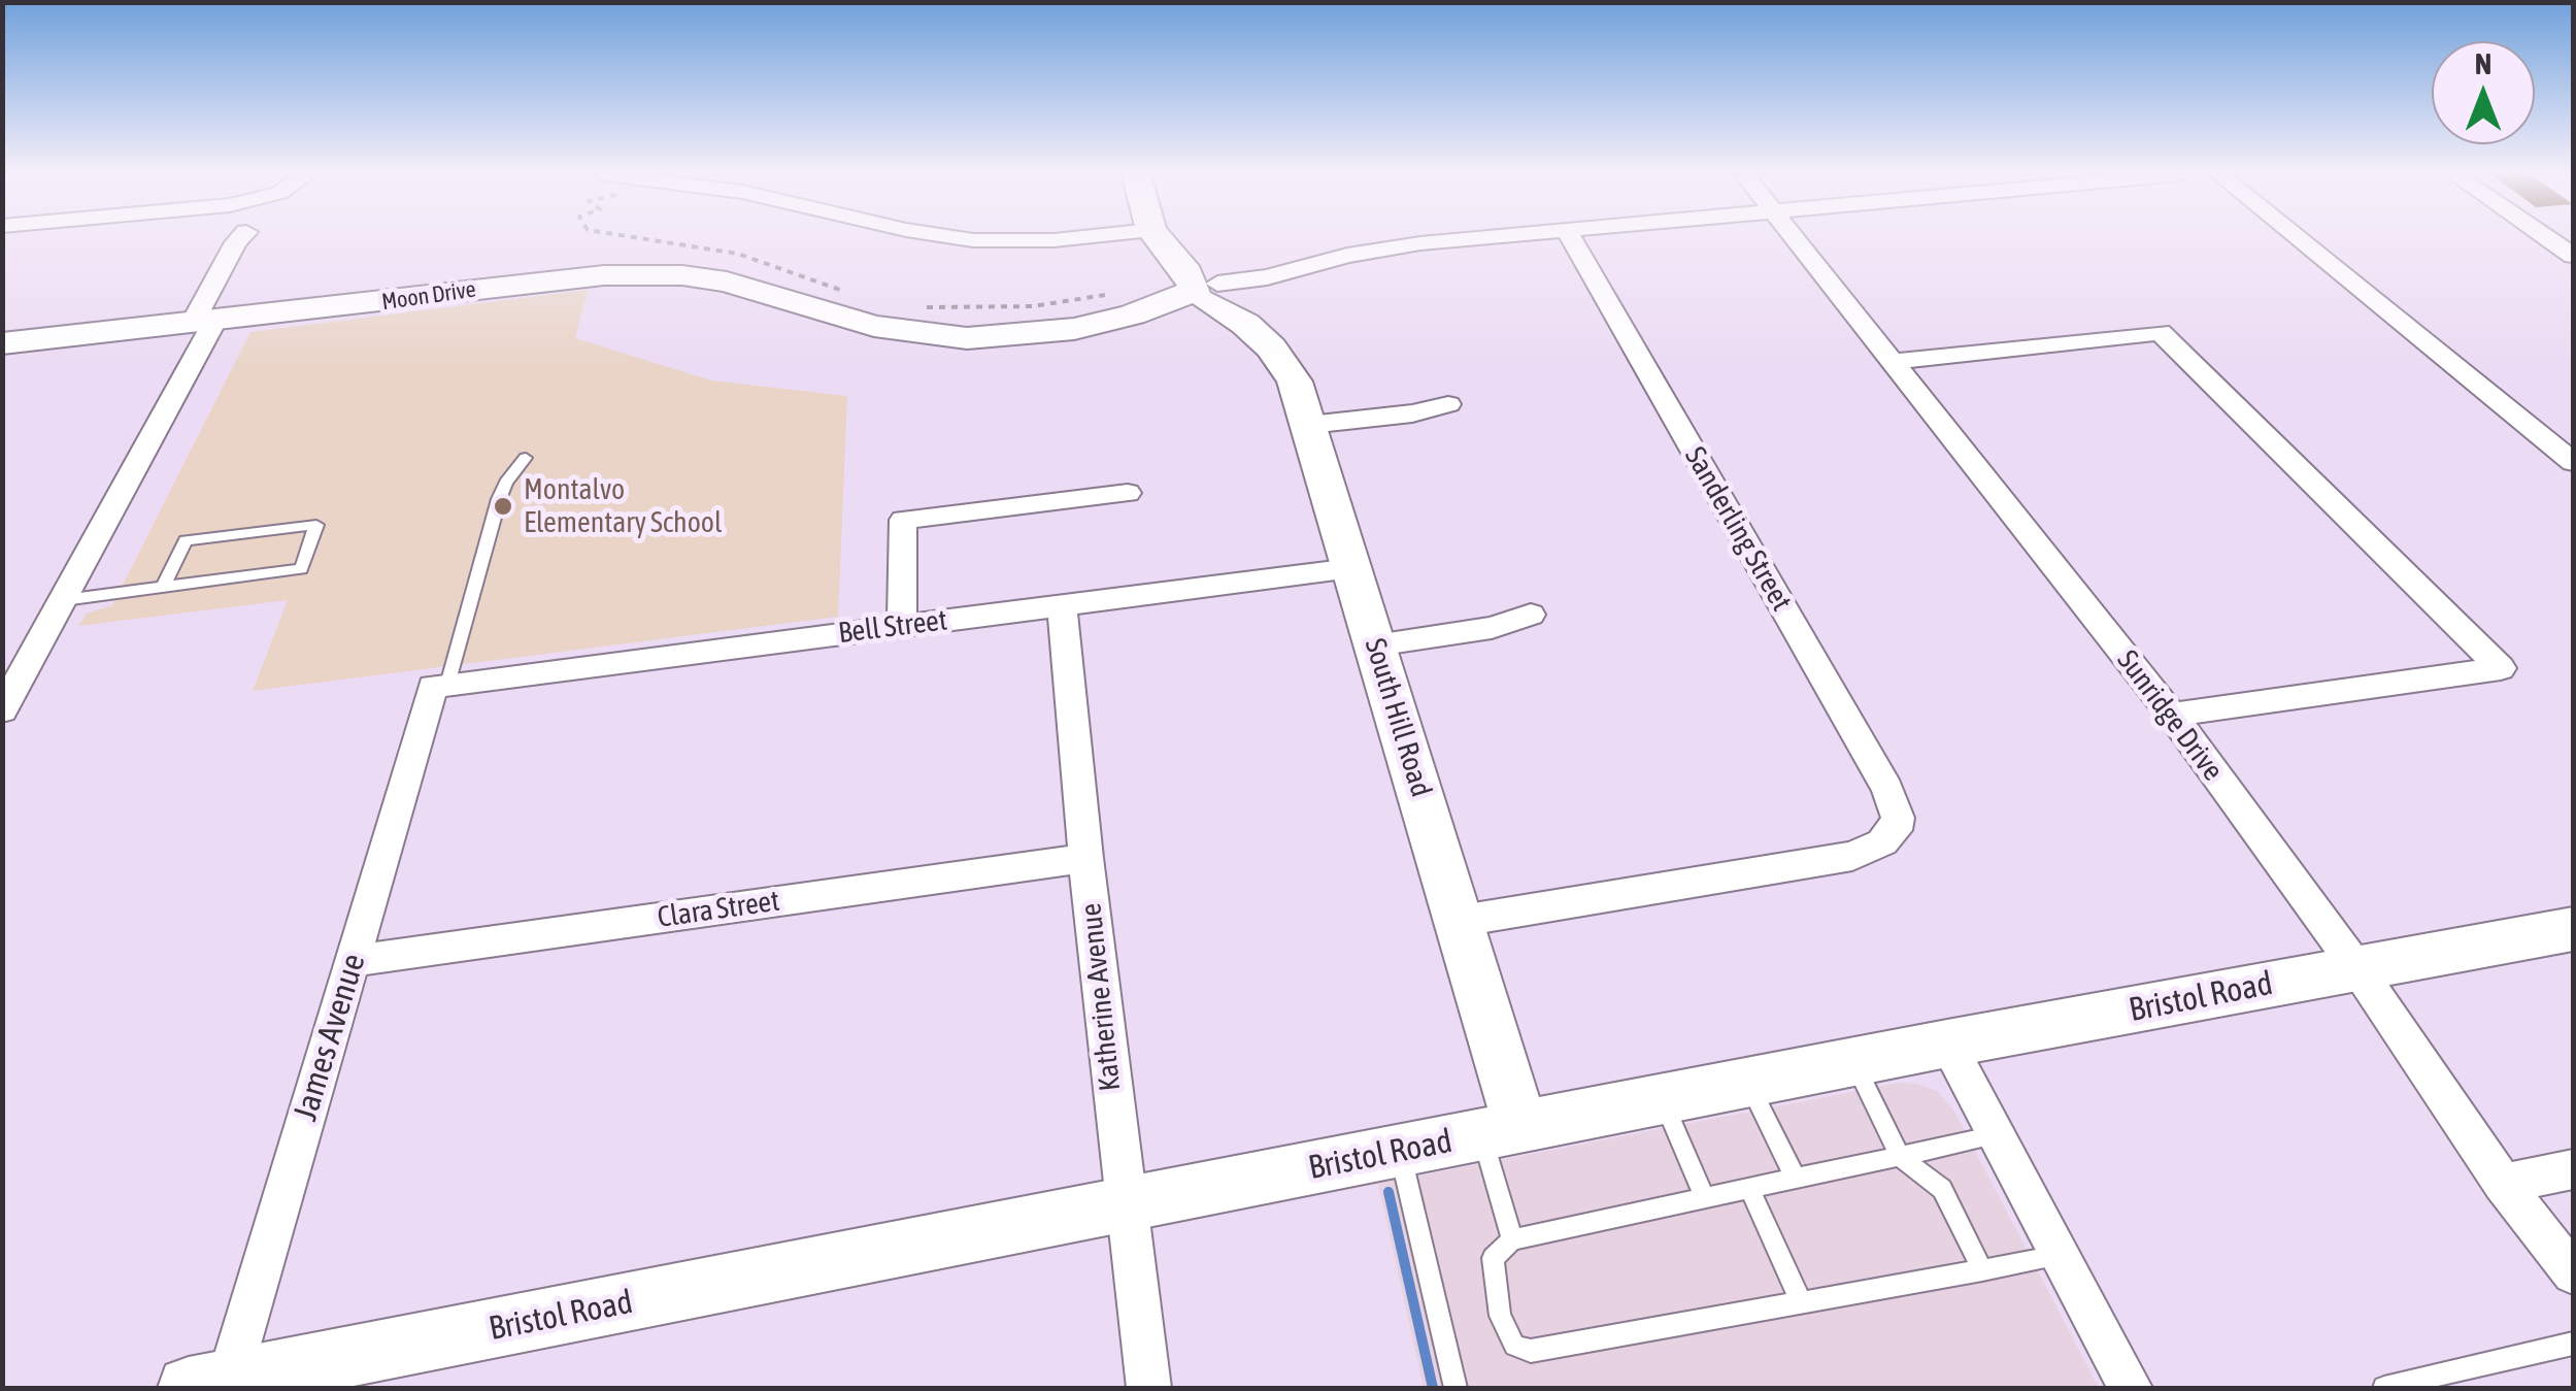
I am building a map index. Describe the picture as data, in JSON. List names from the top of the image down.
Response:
{
  "streets": {
    "street": [
      "Moon Drive",
      "Sanderling Street",
      "Bell Street",
      "Sunridge Drive",
      "South Hill Road",
      "Clara Street",
      "Katherine Avenue",
      "Bristol Road",
      "James Avenue"
    ]
  },
  "crossings": [
    ["Moon Drive", "South Hill Road"],
    ["Sanderling Street", "South Hill Road"],
    ["Bell Street", "South Hill Road"],
    ["Bell Street", "Katherine Avenue"],
    ["Bell Street", "James Avenue"],
    ["Sunridge Drive", "Bristol Road"],
    ["South Hill Road", "Bristol Road"],
    ["Clara Street", "Katherine Avenue"],
    ["Clara Street", "James Avenue"],
    ["Katherine Avenue", "Bristol Road"],
    ["Bristol Road", "James Avenue"]
  ],
  "places": ["Montalvo Elementary School"],
  "north": "top"
}
